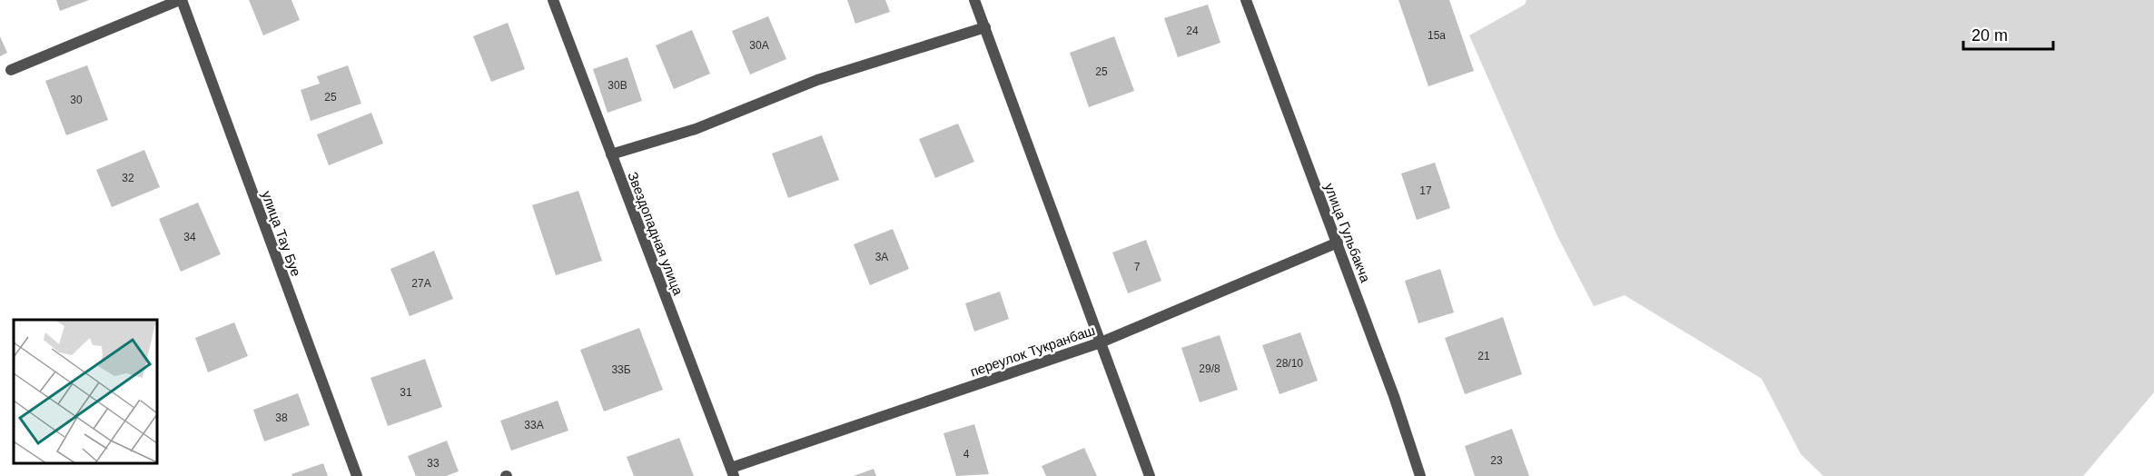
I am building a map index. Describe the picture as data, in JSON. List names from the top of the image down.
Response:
{
  "streets": {
    "street": [
      "улица Гульбакча",
      "улица Тау Буе",
      "Звездопадная улица",
      "переулок Тукранбаш"
    ]
  },
  "crossings": [
    ["улица Гульбакча", "переулок Тукранбаш"],
    ["Звездопадная улица", "переулок Тукранбаш"]
  ],
  "house_numbers": [
    "24",
    "15а",
    "30А",
    "25",
    "30В",
    "25",
    "30",
    "32",
    "17",
    "34",
    "3А",
    "7",
    "27А",
    "21",
    "28/10",
    "29/8",
    "33Б",
    "31",
    "38",
    "33А",
    "4",
    "23",
    "33"
  ],
  "scale_bar": "20 m"
}
